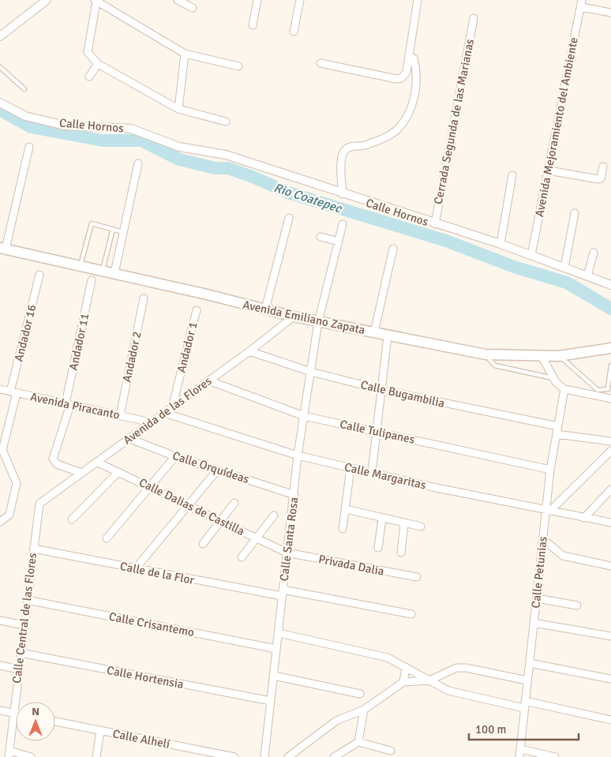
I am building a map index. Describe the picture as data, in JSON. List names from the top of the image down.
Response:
{
  "streets": {
    "main road": ["Avenida Emiliano Zapata"],
    "street": [
      "Cerrada Segunda de las Marianas",
      "Calle Hornos",
      "Avenida Mejoramiento del Ambiente",
      "Andador 16",
      "Andador 11",
      "Andador 1",
      "Andador 2",
      "Calle Bugambilia",
      "Avenida Piracanto",
      "Avenida de las Flores",
      "Calle Tulipanes",
      "Calle Orquídeas",
      "Calle Margaritas",
      "Calle Dalias de Castilla",
      "Calle Santa Rosa",
      "Privada Dalia",
      "Calle Petunias",
      "Calle de la Flor",
      "Calle Central de las Flores",
      "Calle Crisantemo",
      "Calle Hortensia",
      "Calle Alhelí"
    ]
  },
  "crossings": [
    ["Cerrada Segunda de las Marianas", "Calle Hornos"],
    ["Calle Hornos", "Avenida Mejoramiento del Ambiente"],
    ["Avenida Emiliano Zapata", "Avenida de las Flores"],
    ["Avenida Emiliano Zapata", "Calle Santa Rosa"],
    ["Andador 16", "Avenida Piracanto"],
    ["Andador 11", "Avenida Piracanto"],
    ["Andador 11", "Avenida de las Flores"],
    ["Andador 1", "Avenida de las Flores"],
    ["Andador 2", "Avenida Piracanto"],
    ["Calle Bugambilia", "Avenida de las Flores"],
    ["Calle Bugambilia", "Calle Santa Rosa"],
    ["Calle Bugambilia", "Calle Petunias"],
    ["Avenida Piracanto", "Avenida de las Flores"],
    ["Avenida de las Flores", "Calle Tulipanes"],
    ["Avenida de las Flores", "Calle Orquídeas"],
    ["Avenida de las Flores", "Calle Margaritas"],
    ["Avenida de las Flores", "Calle Dalias de Castilla"],
    ["Avenida de las Flores", "Calle Central de las Flores"],
    ["Calle Tulipanes", "Calle Santa Rosa"],
    ["Calle Tulipanes", "Calle Petunias"],
    ["Calle Orquídeas", "Calle Santa Rosa"],
    ["Calle Margaritas", "Calle Santa Rosa"],
    ["Calle Margaritas", "Calle Petunias"],
    ["Calle Dalias de Castilla", "Calle Santa Rosa"],
    ["Calle Dalias de Castilla", "Privada Dalia"],
    ["Calle Santa Rosa", "Privada Dalia"],
    ["Calle Santa Rosa", "Calle de la Flor"],
    ["Calle Santa Rosa", "Calle Crisantemo"],
    ["Calle Santa Rosa", "Calle Hortensia"],
    ["Calle de la Flor", "Calle Central de las Flores"],
    ["Calle Central de las Flores", "Calle Crisantemo"],
    ["Calle Central de las Flores", "Calle Hortensia"]
  ],
  "water": ["Rio Coatepec"],
  "scale_bar": "100 m",
  "north": "top"
}
